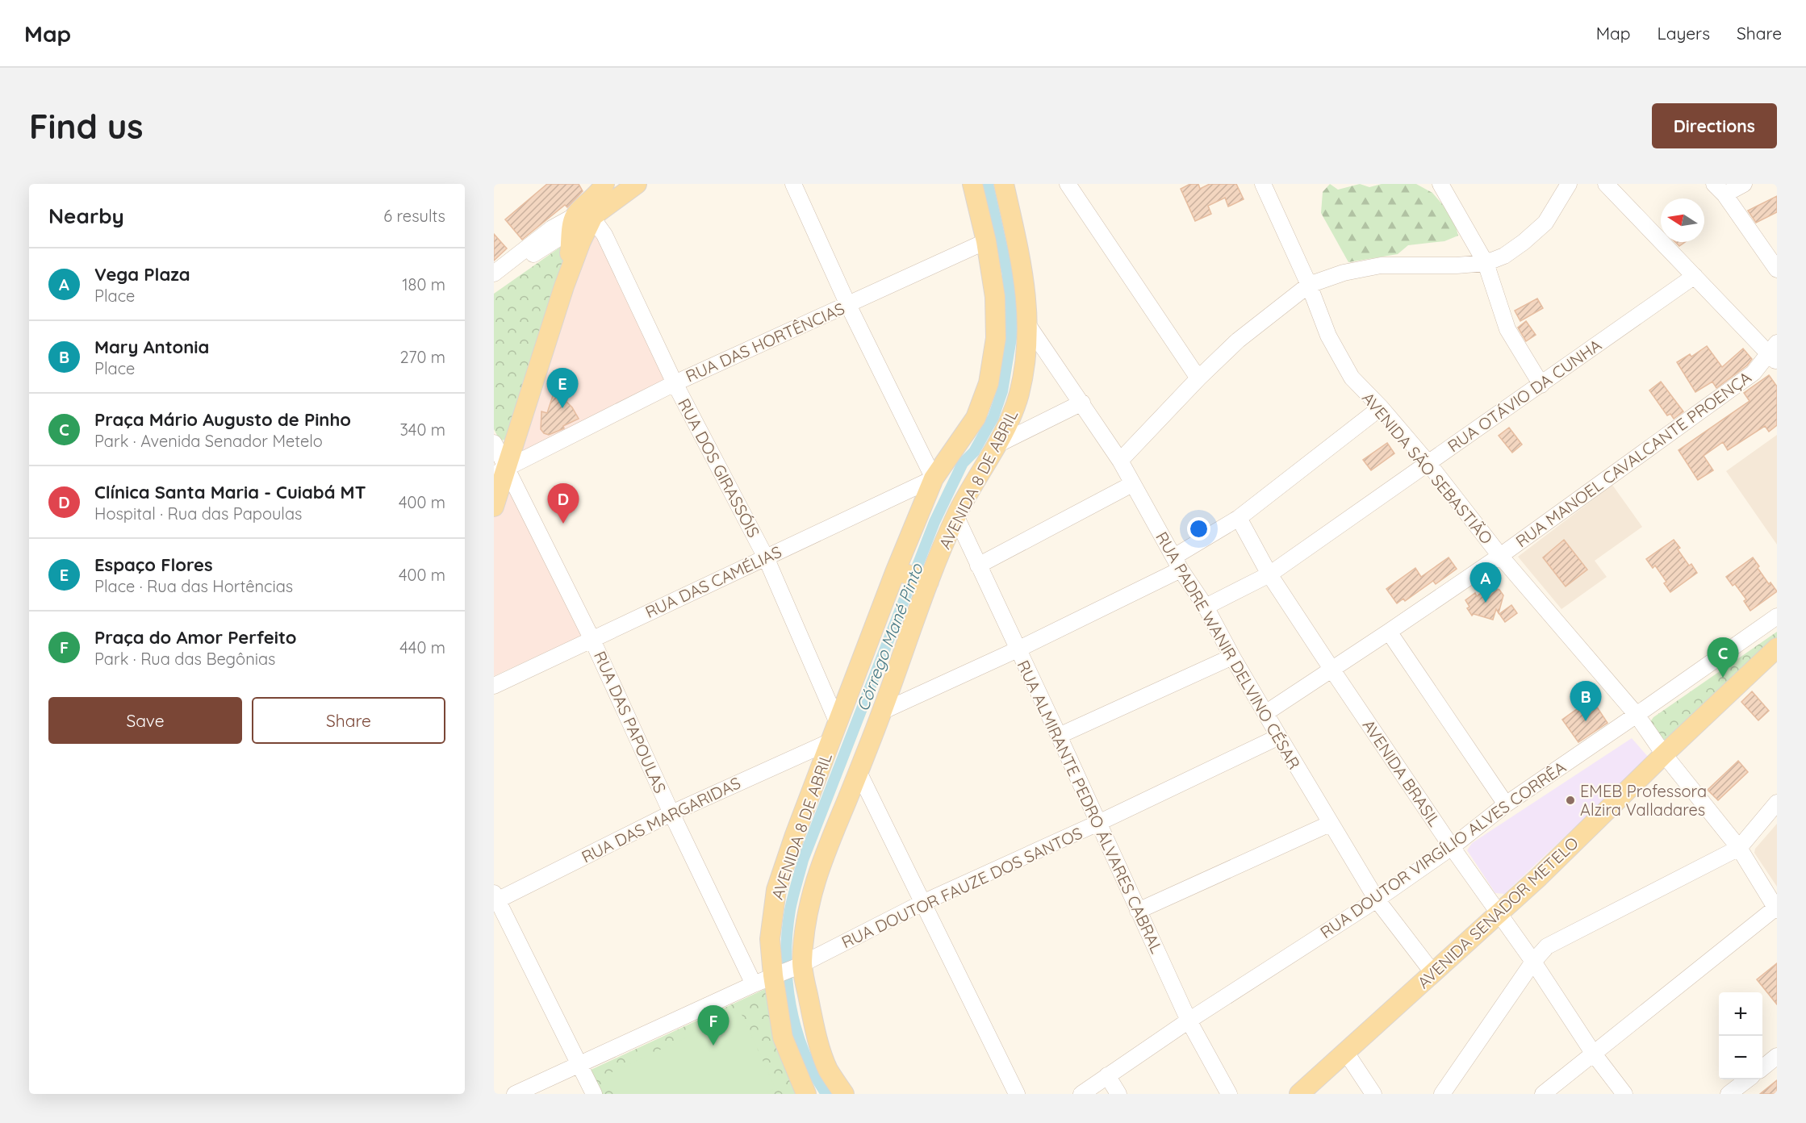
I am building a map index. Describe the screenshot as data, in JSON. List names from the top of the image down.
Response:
{
  "streets": {
    "main road": ["AVENIDA 8 DE ABRIL", "AVENIDA SENADOR METELO"],
    "street": [
      "RUA DAS HORTÊNCIAS",
      "RUA OTÁVIO DA CUNHA",
      "RUA MANOEL CAVALCANTE PROENÇA",
      "RUA DOS GIRASSÓIS",
      "AVENIDA SÃO SEBASTIÃO",
      "RUA DAS CAMÉLIAS",
      "RUA PADRE WANIR DELVINO CÉSAR",
      "RUA DAS PAPOULAS",
      "AVENIDA BRASIL",
      "RUA ALMIRANTE PEDRO ÁLVARES CABRAL",
      "RUA DAS MARGARIDAS",
      "RUA DOUTOR VIRGÍLIO ALVES CORRÊA",
      "RUA DOUTOR FAUZE DOS SANTOS"
    ]
  },
  "crossings": [
    ["RUA DAS HORTÊNCIAS", "RUA DOS GIRASSÓIS"],
    ["RUA DAS HORTÊNCIAS", "AVENIDA 8 DE ABRIL"],
    ["RUA DAS HORTÊNCIAS", "RUA DAS PAPOULAS"],
    ["RUA OTÁVIO DA CUNHA", "AVENIDA SÃO SEBASTIÃO"],
    ["RUA OTÁVIO DA CUNHA", "RUA PADRE WANIR DELVINO CÉSAR"],
    ["RUA OTÁVIO DA CUNHA", "AVENIDA BRASIL"],
    ["RUA MANOEL CAVALCANTE PROENÇA", "AVENIDA SÃO SEBASTIÃO"],
    ["RUA MANOEL CAVALCANTE PROENÇA", "RUA PADRE WANIR DELVINO CÉSAR"],
    ["RUA MANOEL CAVALCANTE PROENÇA", "AVENIDA BRASIL"],
    ["RUA DOS GIRASSÓIS", "AVENIDA 8 DE ABRIL"],
    ["RUA DOS GIRASSÓIS", "RUA DAS CAMÉLIAS"],
    ["AVENIDA SÃO SEBASTIÃO", "RUA DOUTOR VIRGÍLIO ALVES CORRÊA"],
    ["AVENIDA SÃO SEBASTIÃO", "AVENIDA SENADOR METELO"],
    ["AVENIDA 8 DE ABRIL", "RUA DAS CAMÉLIAS"],
    ["AVENIDA 8 DE ABRIL", "RUA PADRE WANIR DELVINO CÉSAR"],
    ["AVENIDA 8 DE ABRIL", "RUA ALMIRANTE PEDRO ÁLVARES CABRAL"],
    ["AVENIDA 8 DE ABRIL", "RUA DAS MARGARIDAS"],
    ["AVENIDA 8 DE ABRIL", "RUA DOUTOR FAUZE DOS SANTOS"],
    ["RUA DAS CAMÉLIAS", "RUA DAS PAPOULAS"],
    ["RUA PADRE WANIR DELVINO CÉSAR", "RUA DOUTOR VIRGÍLIO ALVES CORRÊA"],
    ["RUA PADRE WANIR DELVINO CÉSAR", "RUA DOUTOR FAUZE DOS SANTOS"],
    ["RUA PADRE WANIR DELVINO CÉSAR", "AVENIDA SENADOR METELO"],
    ["RUA DAS PAPOULAS", "RUA DAS MARGARIDAS"],
    ["AVENIDA BRASIL", "RUA DOUTOR VIRGÍLIO ALVES CORRÊA"],
    ["AVENIDA BRASIL", "AVENIDA SENADOR METELO"],
    ["RUA ALMIRANTE PEDRO ÁLVARES CABRAL", "RUA DOUTOR VIRGÍLIO ALVES CORRÊA"],
    ["RUA ALMIRANTE PEDRO ÁLVARES CABRAL", "RUA DOUTOR FAUZE DOS SANTOS"]
  ],
  "water": ["Córrego Mané Pinto"],
  "places": ["EMEB Professora Alzira Valladares"],
  "north": "left",
  "page": {
    "header": "Map",
    "nav": ["Map", "Layers", "Share"],
    "buttons": [
      "Directions",
      ["Save", "Share"]
    ],
    "title": "Find us",
    "heading": ["Nearby", "6 results"],
    "list": [
      {
        "mark": "A",
        "name": "Vega Plaza",
        "note": "Place",
        "value": "180 m"
      },
      {
        "mark": "B",
        "name": "Mary Antonia",
        "note": "Place",
        "value": "270 m"
      },
      {
        "mark": "C",
        "name": "Praça Mário Augusto de Pinho",
        "note": "Park · Avenida Senador Metelo",
        "value": "340 m"
      },
      {
        "mark": "D",
        "name": "Clínica Santa Maria - Cuiabá MT",
        "note": "Hospital · Rua das Papoulas",
        "value": "400 m"
      },
      {
        "mark": "E",
        "name": "Espaço Flores",
        "note": "Place · Rua das Hortências",
        "value": "400 m"
      },
      {
        "mark": "F",
        "name": "Praça do Amor Perfeito",
        "note": "Park · Rua das Begônias",
        "value": "440 m"
      }
    ],
    "pins": [
      "E",
      "D",
      "A",
      "C",
      "B",
      "F"
    ],
    "map_buttons": ["+", "−"]
  }
}
